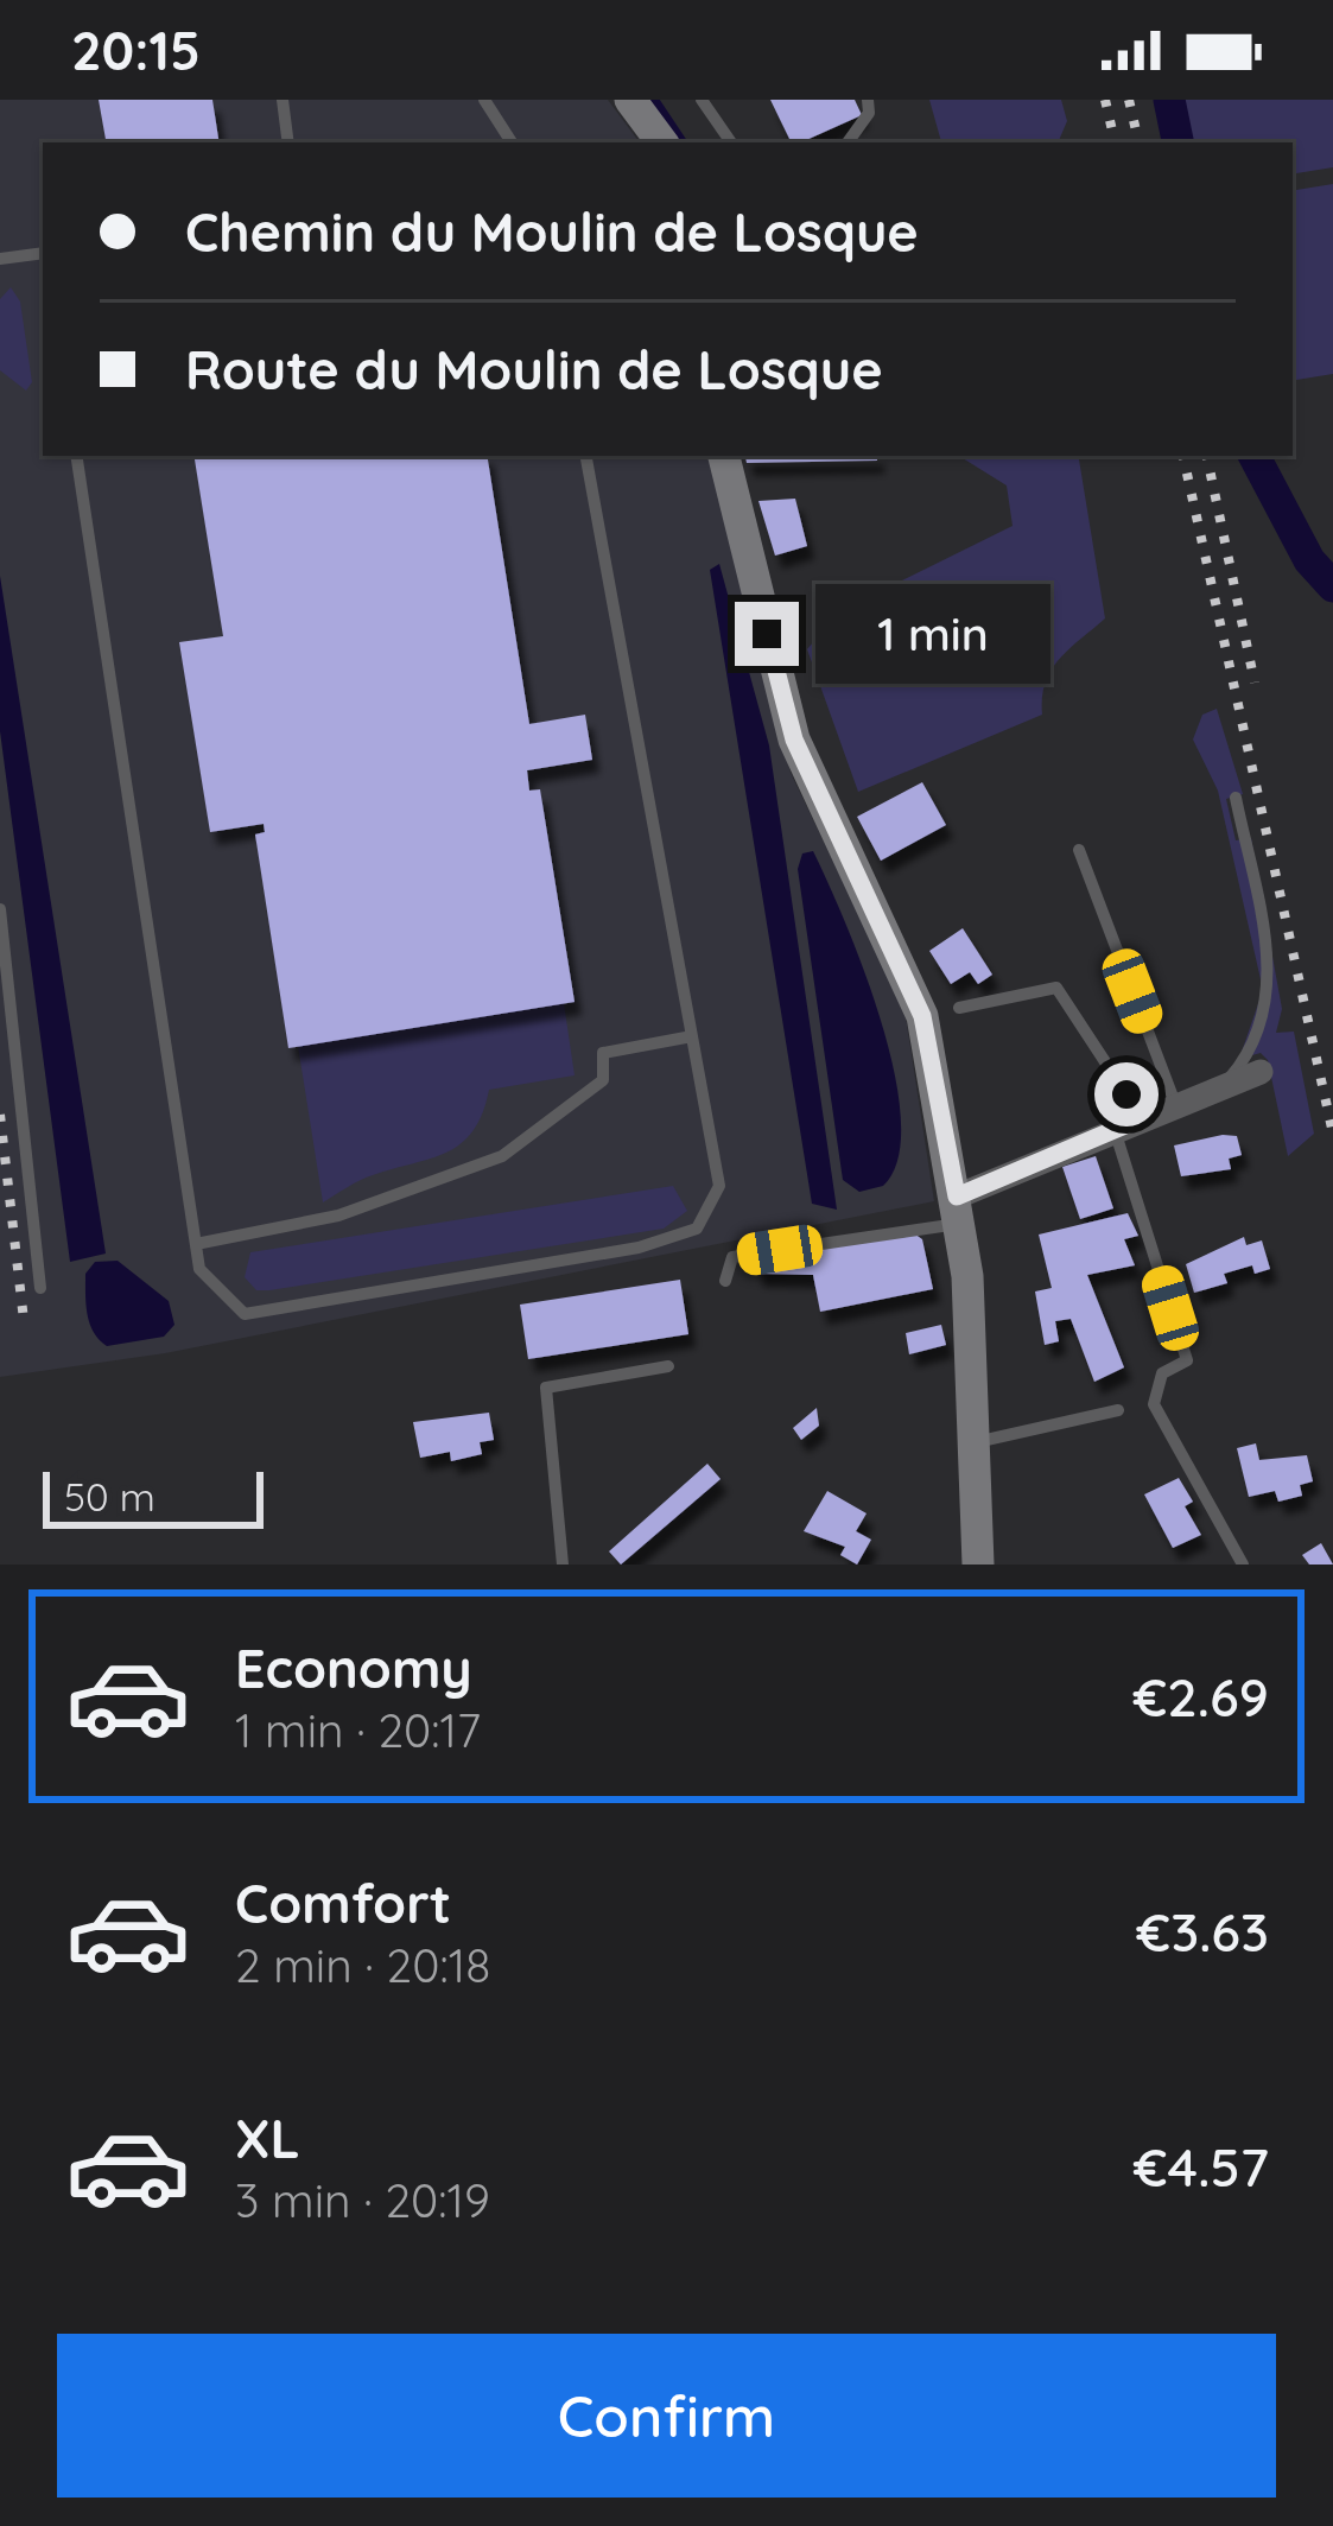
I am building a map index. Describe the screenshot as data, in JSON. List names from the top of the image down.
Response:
{
  "scale_bar": "50 m",
  "page": {
    "status": "20:15",
    "banner": ["Chemin du Moulin de Losque", "Route du Moulin de Losque"],
    "bubble": "1 min",
    "scale": "50 m",
    "list": [
      {
        "name": "Economy",
        "note": "1 min · 20:17",
        "value": "€2.69"
      },
      {
        "name": "Comfort",
        "note": "2 min · 20:18",
        "value": "€3.63"
      },
      {
        "name": "XL",
        "note": "3 min · 20:19",
        "value": "€4.57"
      }
    ],
    "buttons": "Confirm"
  }
}
